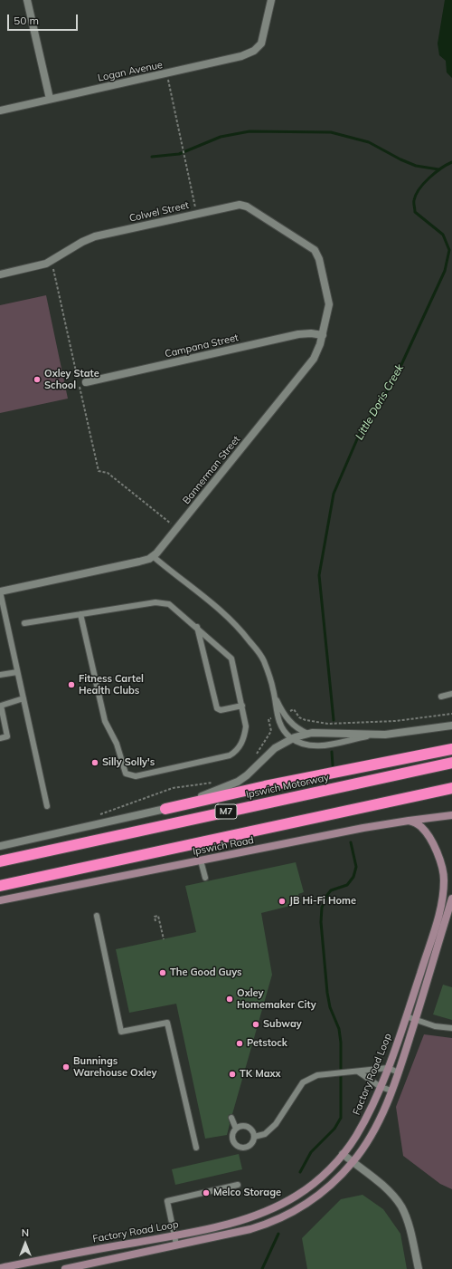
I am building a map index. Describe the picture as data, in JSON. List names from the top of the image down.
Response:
{
  "streets": {
    "highway": ["Ipswich Motorway", "M7"],
    "main road": ["Ipswich Road", "Factory Road Loop"],
    "street": [
      "Logan Avenue",
      "Colwel Street",
      "Campana Street",
      "Bannerman Street"
    ]
  },
  "crossings": [
    ["Colwel Street", "Bannerman Street"],
    ["Campana Street", "Bannerman Street"],
    ["Ipswich Road", "Factory Road Loop"]
  ],
  "water": ["Little Doris Creek"],
  "places": [
    "Oxley State School",
    "Fitness Cartel Health Clubs",
    "Silly Solly's",
    "JB Hi-Fi Home",
    "The Good Guys",
    "Oxley Homemaker City",
    "Subway",
    "Petstock",
    "Bunnings Warehouse Oxley",
    "TK Maxx",
    "Melco Storage"
  ],
  "scale_bar": "50 m",
  "north": "top"
}
